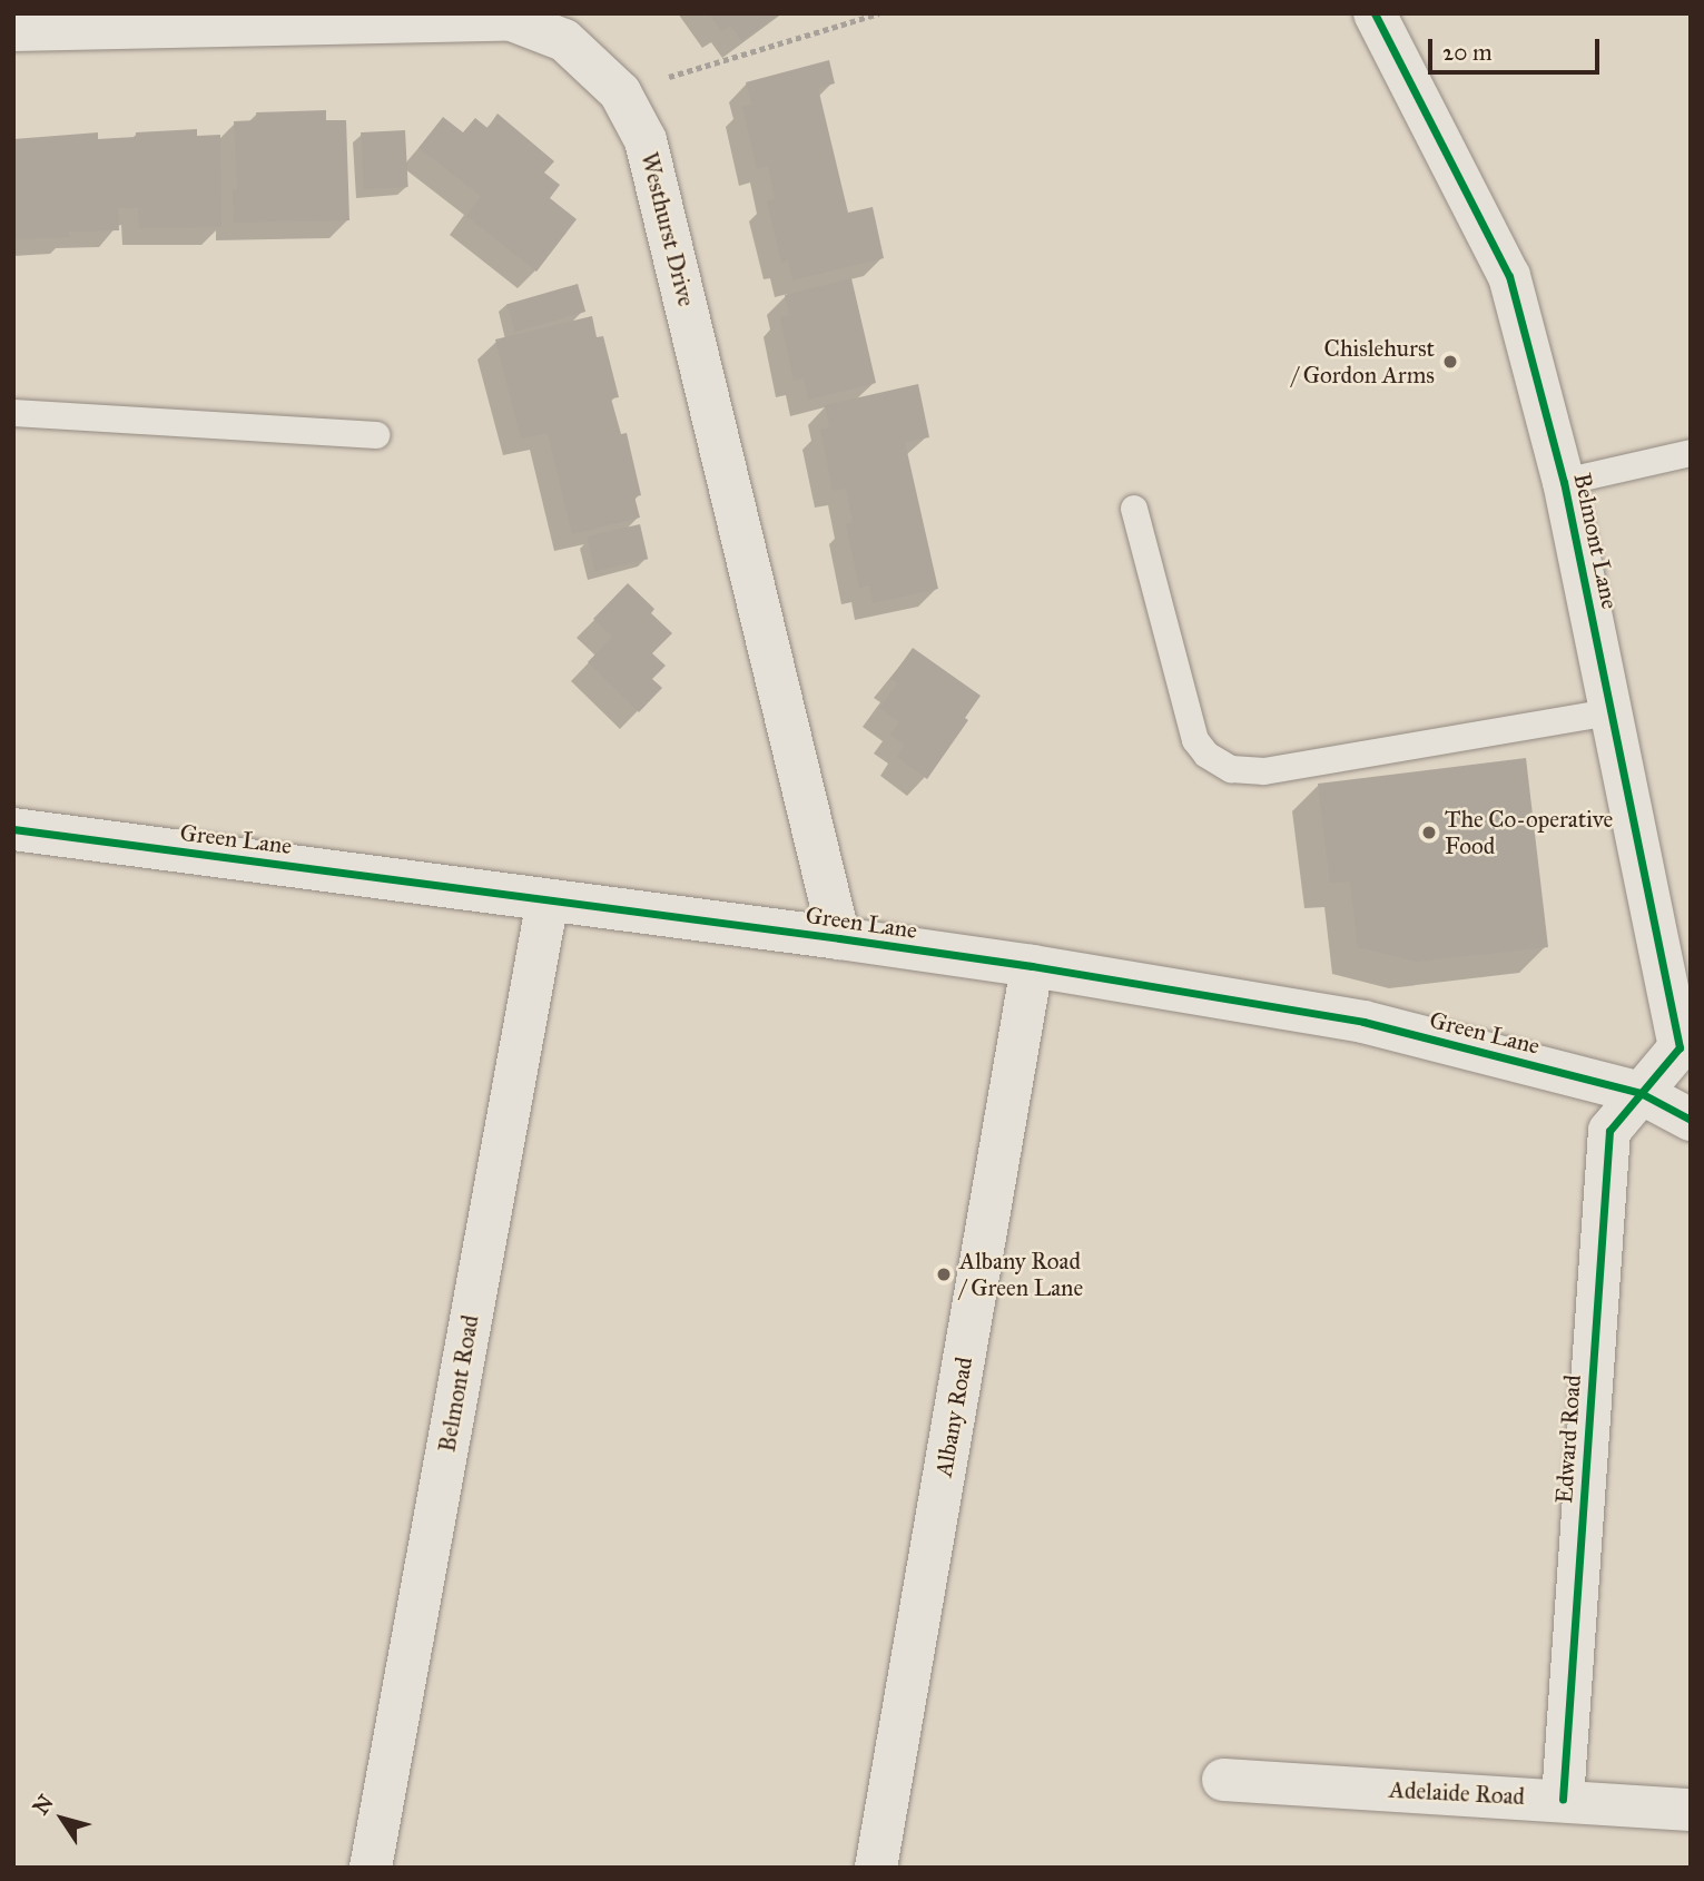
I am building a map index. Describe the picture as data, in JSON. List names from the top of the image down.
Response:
{
  "streets": {
    "street": [
      "Westhurst Drive",
      "Belmont Lane",
      "Green Lane",
      "Belmont Road",
      "Albany Road",
      "Edward Road",
      "Adelaide Road"
    ]
  },
  "crossings": [
    ["Westhurst Drive", "Green Lane"],
    ["Belmont Lane", "Green Lane"],
    ["Belmont Lane", "Edward Road"],
    ["Green Lane", "Belmont Road"],
    ["Green Lane", "Albany Road"],
    ["Green Lane", "Edward Road"],
    ["Edward Road", "Adelaide Road"]
  ],
  "places": ["Chislehurst / Gordon Arms", "The Co-operative Food", "Albany Road / Green Lane"],
  "scale_bar": "20 m",
  "north": "top left"
}
